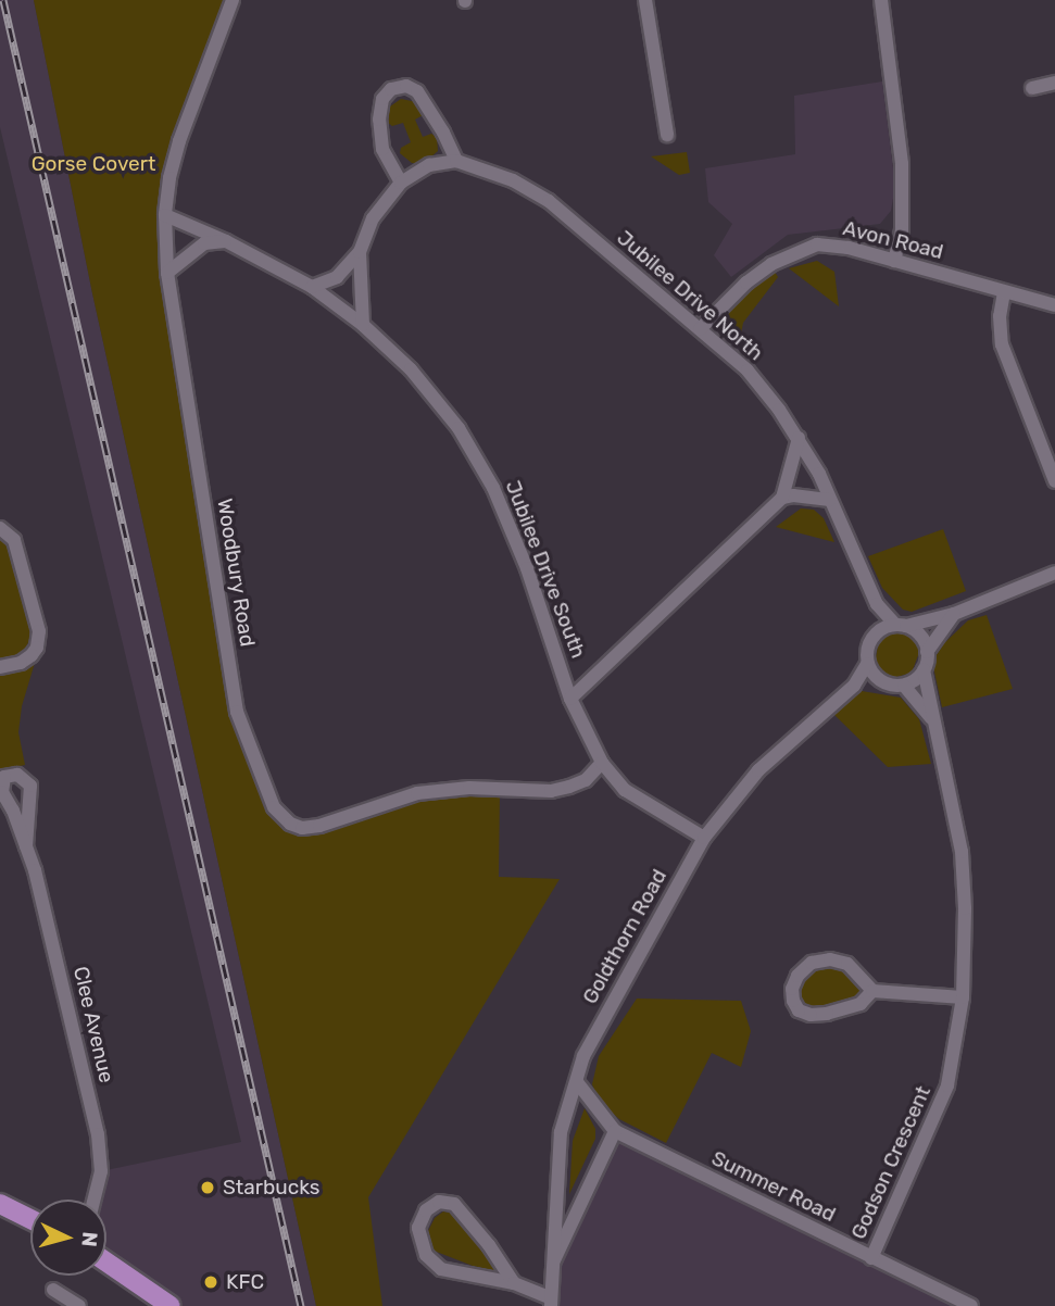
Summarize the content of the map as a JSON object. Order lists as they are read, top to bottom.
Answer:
{
  "streets": {
    "street": [
      "Avon Road",
      "Jubilee Drive North",
      "Jubilee Drive South",
      "Woodbury Road",
      "Goldthorn Road",
      "Clee Avenue",
      "Godson Crescent",
      "Summer Road"
    ]
  },
  "crossings": [
    ["Avon Road", "Jubilee Drive North"],
    ["Jubilee Drive North", "Goldthorn Road"],
    ["Jubilee Drive North", "Godson Crescent"],
    ["Jubilee Drive South", "Woodbury Road"],
    ["Jubilee Drive South", "Goldthorn Road"],
    ["Goldthorn Road", "Godson Crescent"],
    ["Goldthorn Road", "Summer Road"],
    ["Godson Crescent", "Summer Road"]
  ],
  "parks": ["Gorse Covert"],
  "places": ["Starbucks", "KFC"],
  "north": "right"
}
